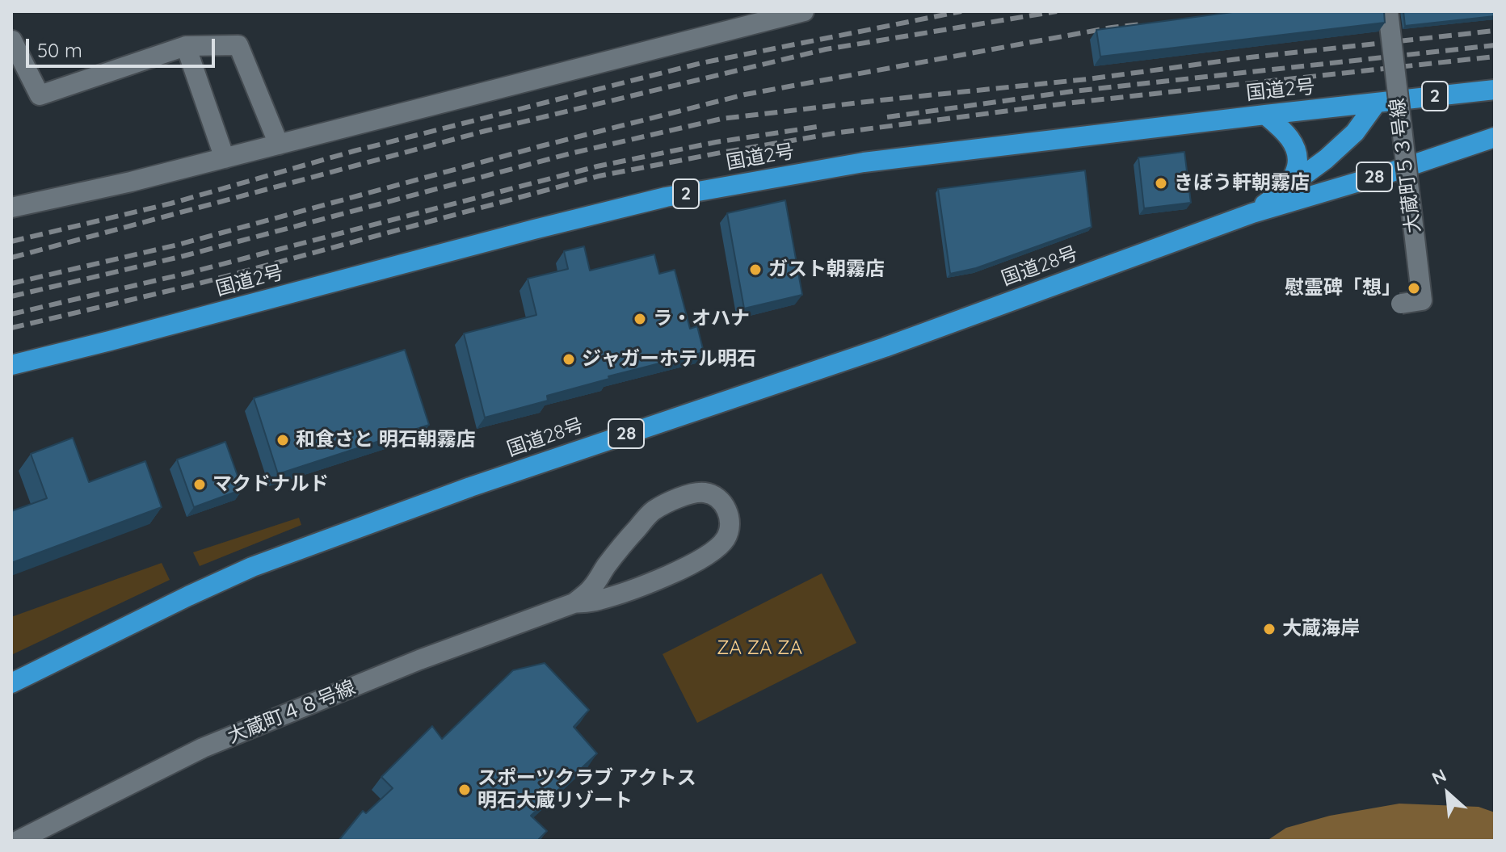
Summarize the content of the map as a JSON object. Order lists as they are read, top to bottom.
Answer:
{
  "streets": {
    "highway": [
      "国道2号",
      "2",
      "28",
      "国道28号"
    ],
    "street": ["大蔵町５３号線", "大蔵町４８号線"]
  },
  "crossings": [
    ["国道2号", "国道28号"]
  ],
  "parks": ["ZA ZA ZA"],
  "places": [
    "きぼう軒朝霧店",
    "ガスト朝霧店",
    "慰霊碑「想」",
    "ラ・オハナ",
    "ジャガーホテル明石",
    "和食さと 明石朝霧店",
    "マクドナルド",
    "大蔵海岸",
    "スポーツクラブ アクトス 明石大蔵リゾート"
  ],
  "scale_bar": "50 m",
  "north": "top left"
}
